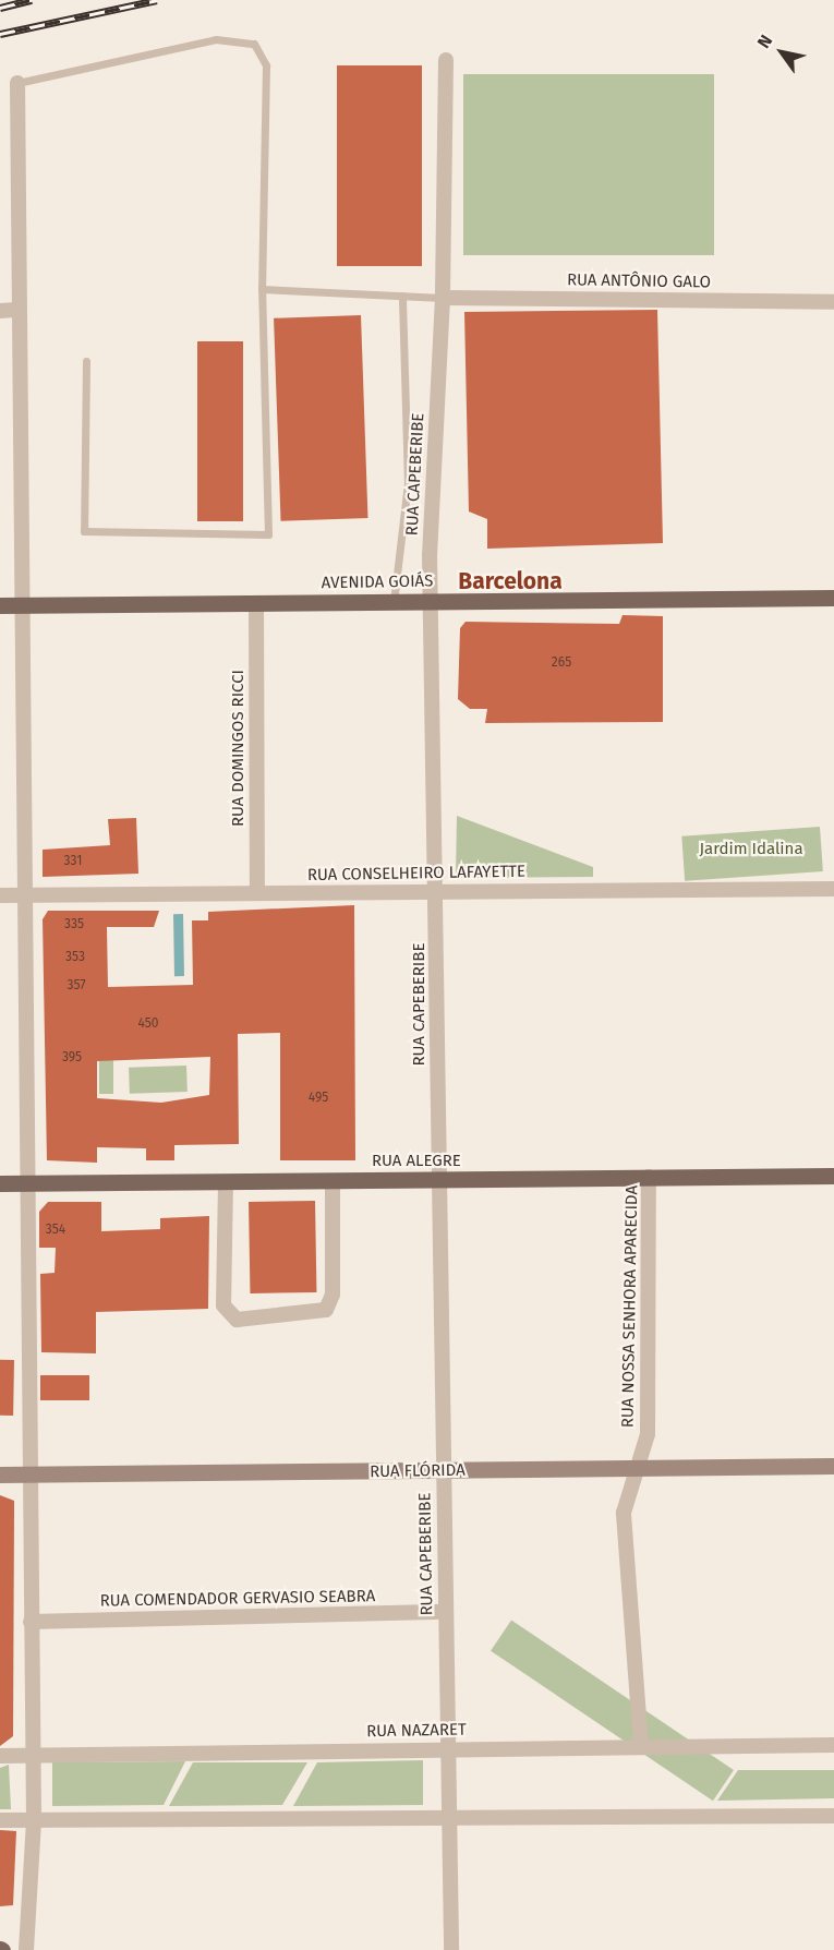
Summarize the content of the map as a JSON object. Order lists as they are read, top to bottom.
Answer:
{
  "streets": {
    "main road": ["AVENIDA GOIÁS", "RUA ALEGRE"],
    "street": [
      "RUA ANTÔNIO GALO",
      "RUA CAPEBERIBE",
      "RUA DOMINGOS RICCI",
      "RUA CONSELHEIRO LAFAYETTE",
      "RUA NOSSA SENHORA APARECIDA",
      "RUA FLÓRIDA",
      "RUA COMENDADOR GERVASIO SEABRA",
      "RUA NAZARET"
    ]
  },
  "crossings": [
    ["RUA ANTÔNIO GALO", "RUA CAPEBERIBE"],
    ["RUA CAPEBERIBE", "AVENIDA GOIÁS"],
    ["RUA CAPEBERIBE", "RUA CONSELHEIRO LAFAYETTE"],
    ["RUA CAPEBERIBE", "RUA ALEGRE"],
    ["RUA CAPEBERIBE", "RUA FLÓRIDA"],
    ["RUA CAPEBERIBE", "RUA COMENDADOR GERVASIO SEABRA"],
    ["RUA CAPEBERIBE", "RUA NAZARET"],
    ["AVENIDA GOIÁS", "RUA DOMINGOS RICCI"],
    ["RUA DOMINGOS RICCI", "RUA CONSELHEIRO LAFAYETTE"],
    ["RUA ALEGRE", "RUA NOSSA SENHORA APARECIDA"],
    ["RUA NOSSA SENHORA APARECIDA", "RUA FLÓRIDA"],
    ["RUA NOSSA SENHORA APARECIDA", "RUA NAZARET"]
  ],
  "districts": ["Barcelona"],
  "parks": ["Jardim Idalina"],
  "house_numbers": [
    "265",
    "331",
    "335",
    "353",
    "357",
    "450",
    "395",
    "495",
    "354"
  ],
  "north": "top left"
}
